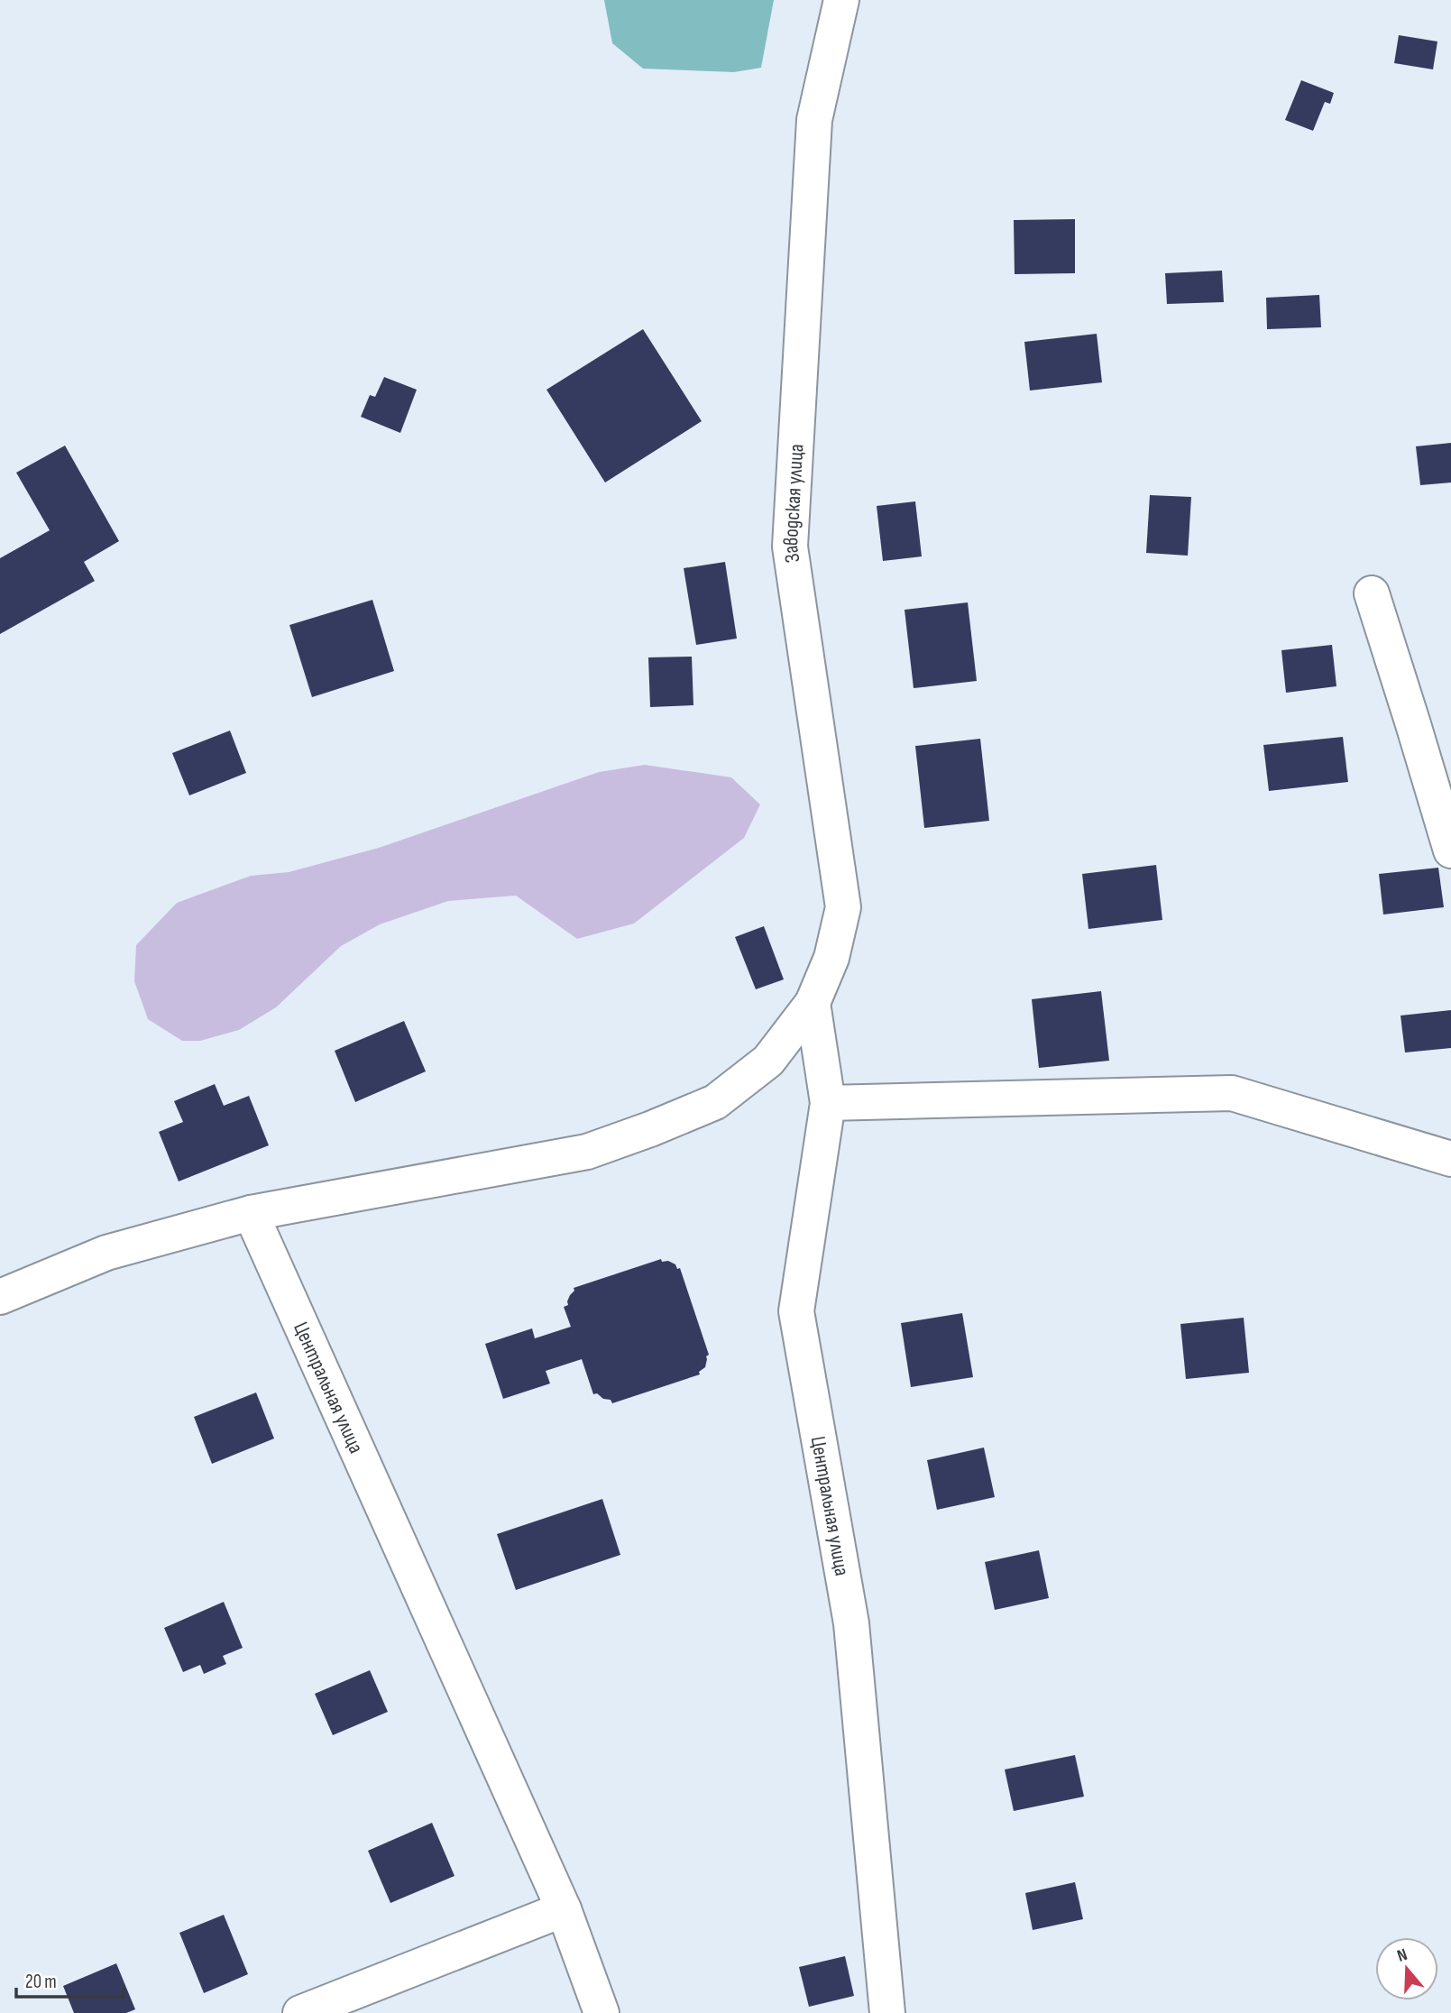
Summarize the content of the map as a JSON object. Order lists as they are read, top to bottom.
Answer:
{
  "streets": {
    "street": ["Заводская улица", "Центральная улица"]
  },
  "crossings": [
    ["Заводская улица", "Центральная улица"]
  ],
  "scale_bar": "20 m",
  "north": "top"
}
